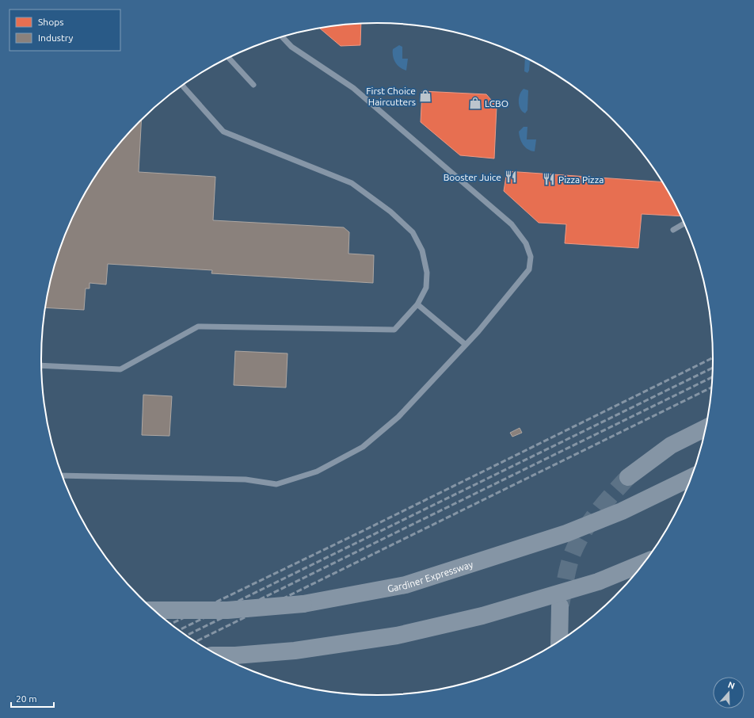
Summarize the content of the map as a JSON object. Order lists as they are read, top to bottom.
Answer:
{
  "streets": {
    "highway": ["Gardiner Expressway"]
  },
  "places": {
    "shop": ["First Choice Haircutters", "LCBO"],
    "restaurant": ["Booster Juice", "Pizza Pizza"]
  },
  "legend": ["Shops", "Industry"],
  "scale_bar": "20 m",
  "north": "top"
}
